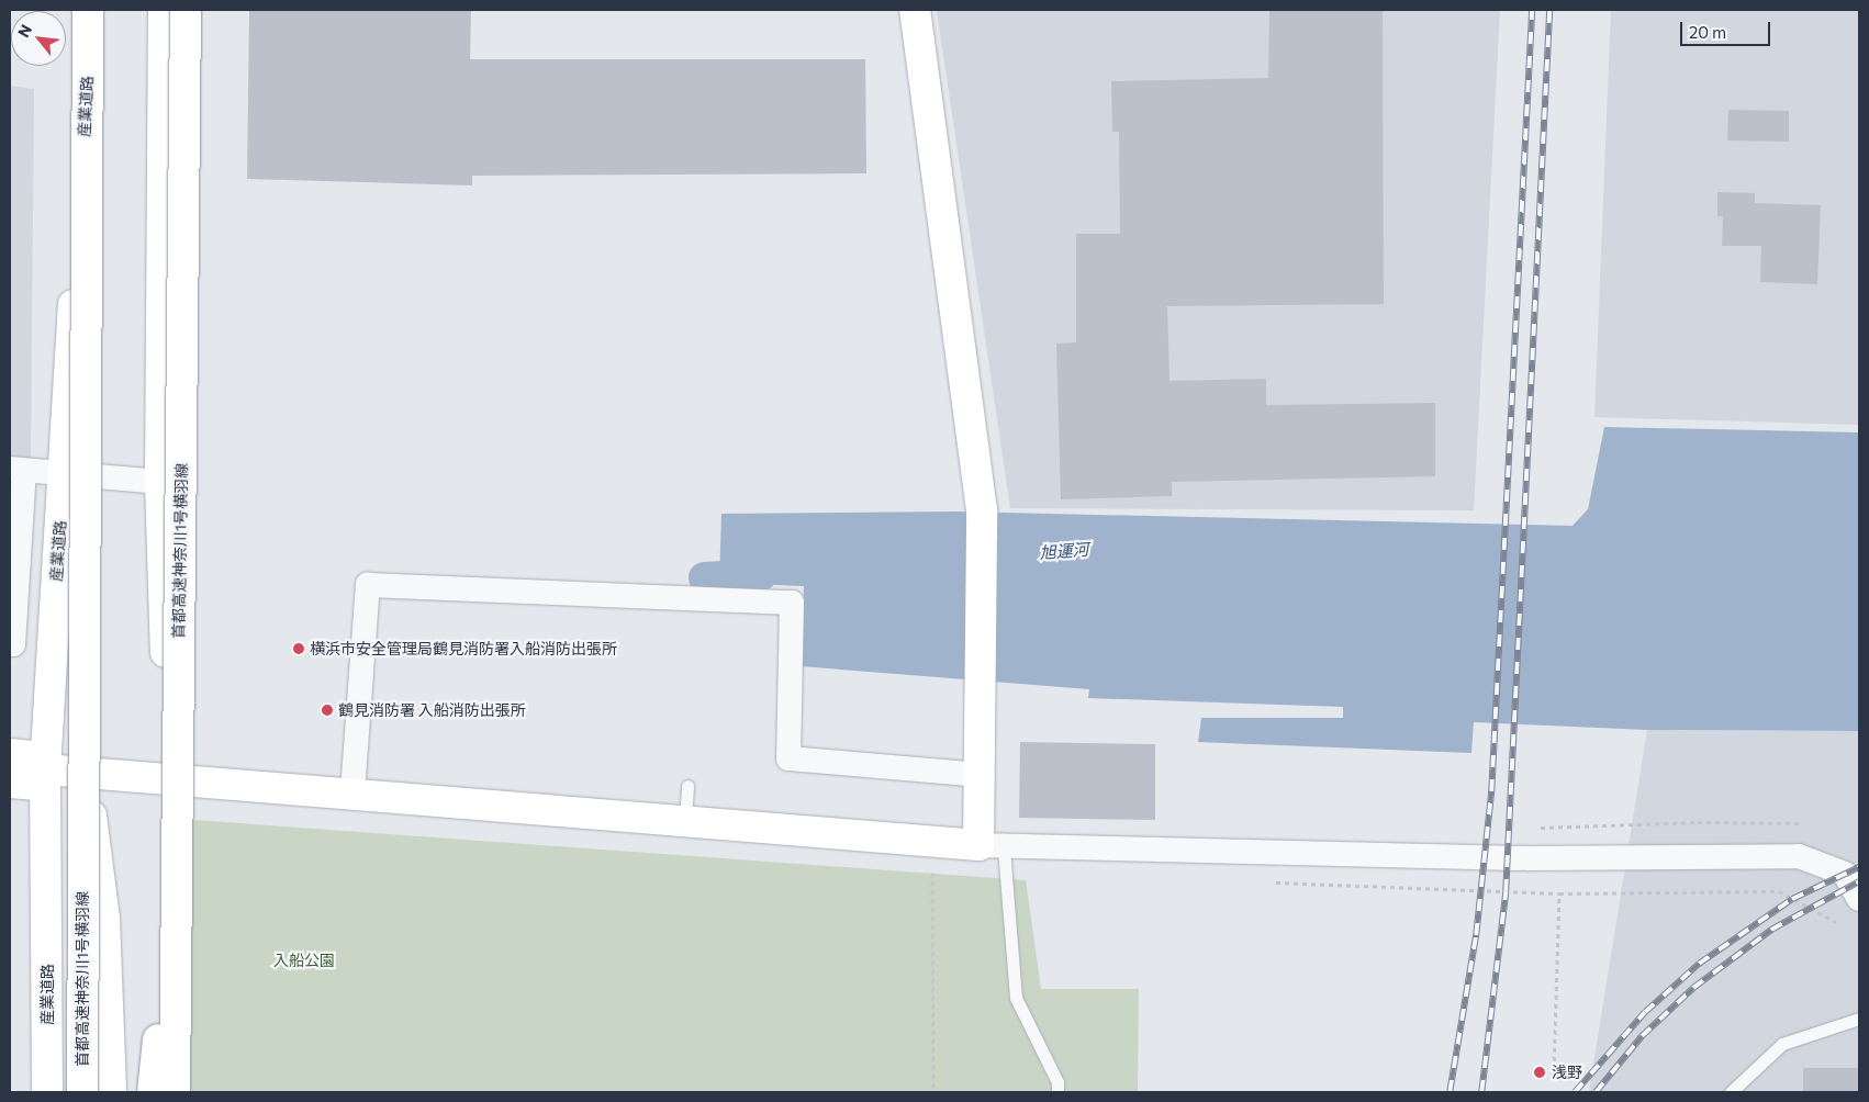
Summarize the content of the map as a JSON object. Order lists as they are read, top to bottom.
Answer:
{
  "streets": {
    "main road": ["産業道路", "首都高速神奈川1号横羽線"]
  },
  "crossings": [
    ["産業道路", "首都高速神奈川1号横羽線"]
  ],
  "water": ["旭運河"],
  "parks": ["入船公園"],
  "places": ["横浜市安全管理局鶴見消防署入船消防出張所", "鶴見消防署 入船消防出張所", "浅野"],
  "scale_bar": "20 m",
  "north": "top left"
}
